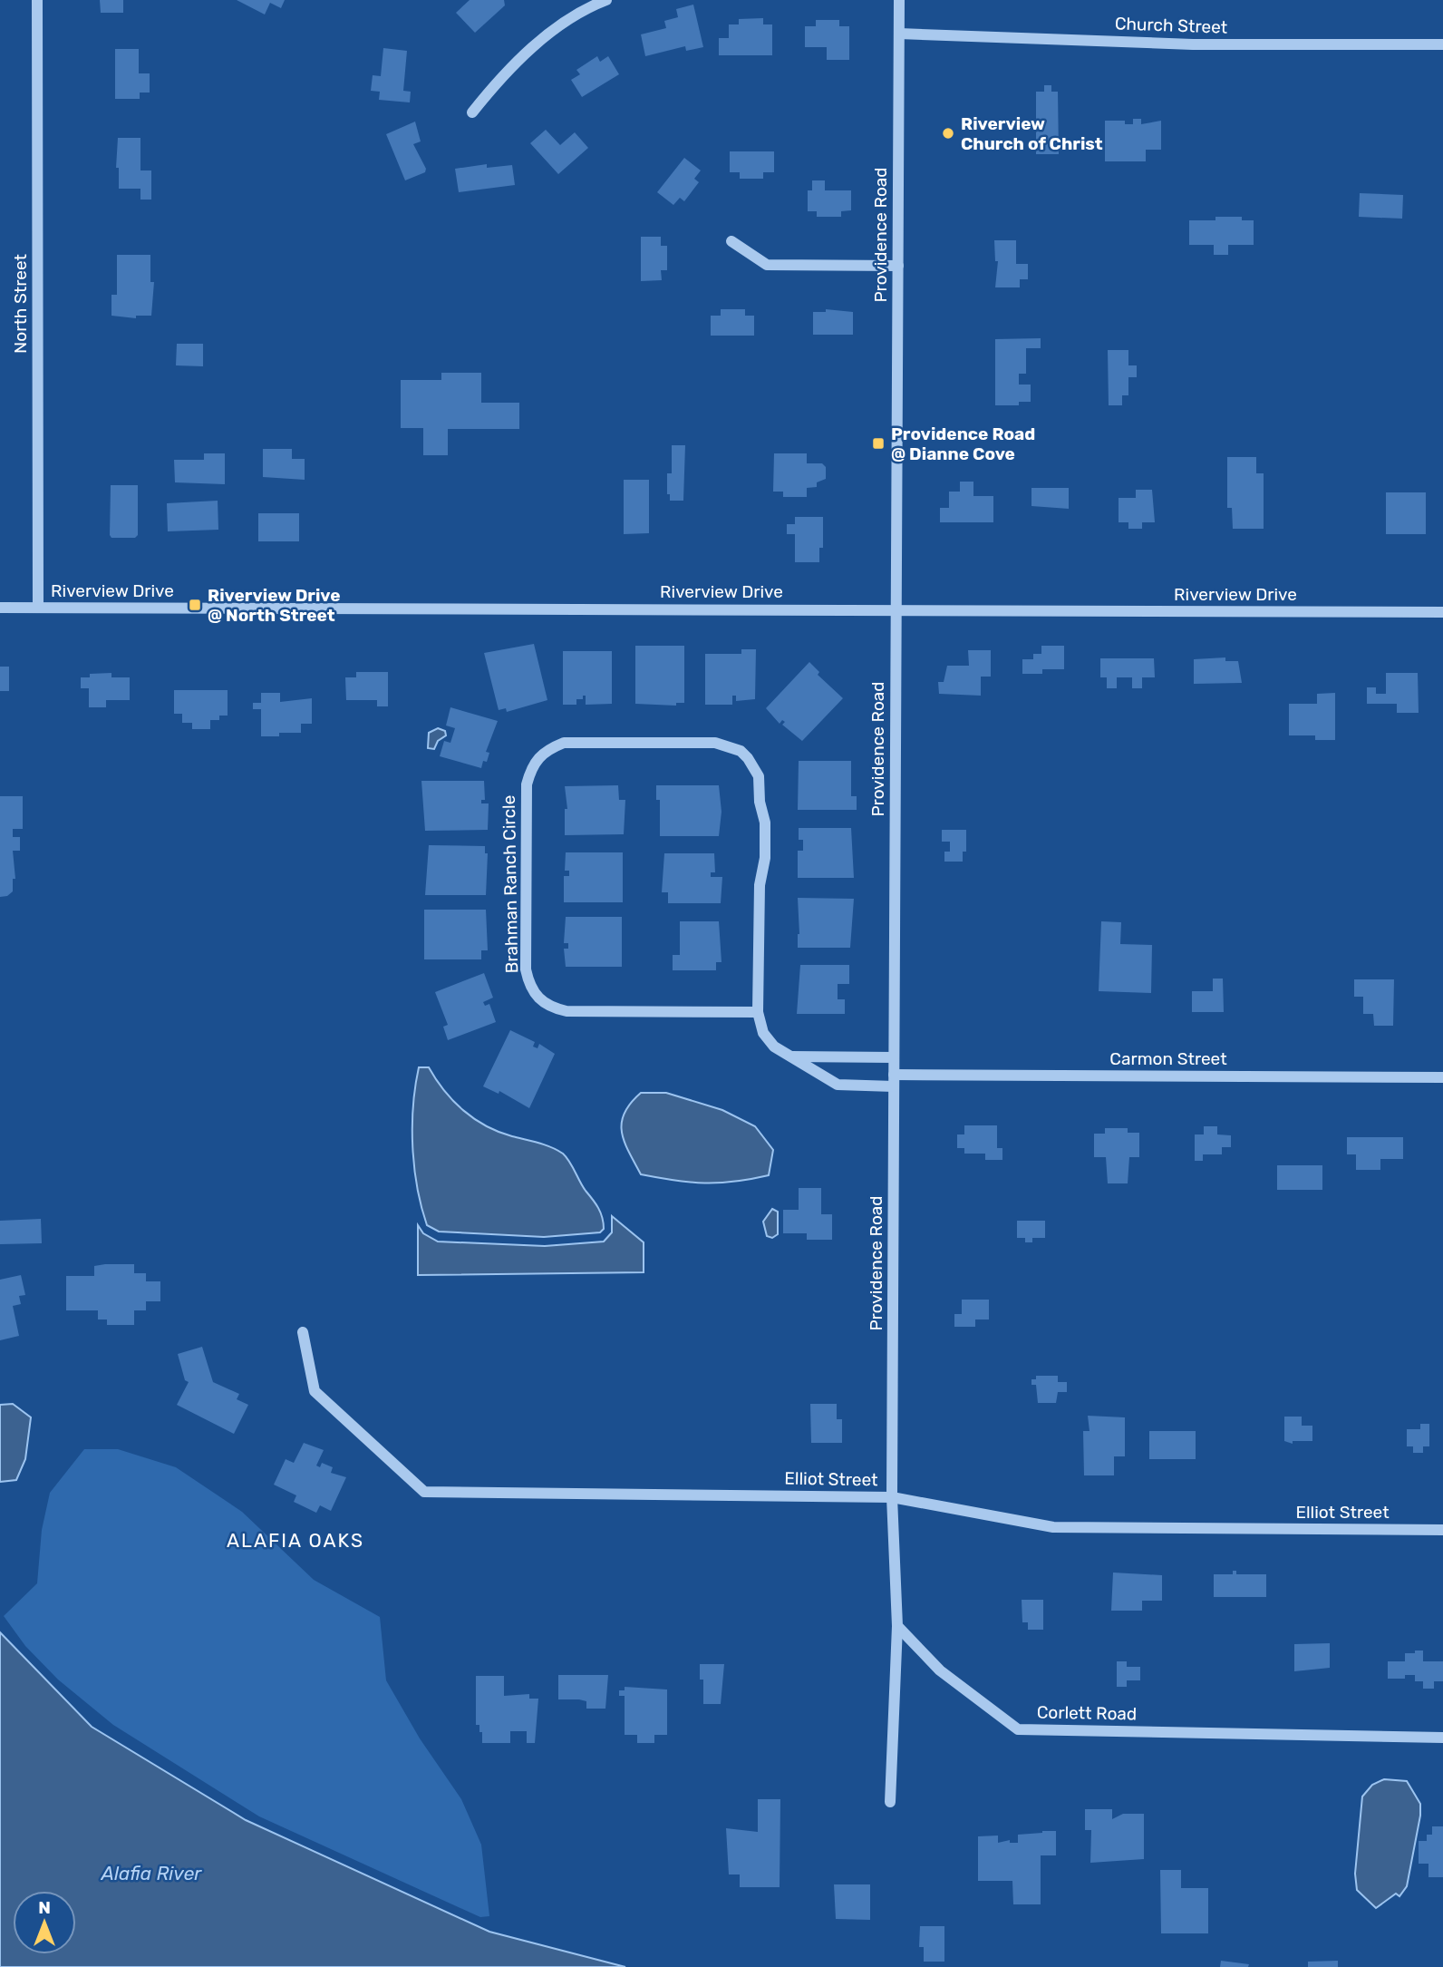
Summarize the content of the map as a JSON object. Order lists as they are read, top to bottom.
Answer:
{
  "streets": {
    "street": [
      "Church Street",
      "Providence Road",
      "North Street",
      "Riverview Drive",
      "Brahman Ranch Circle",
      "Carmon Street",
      "Elliot Street",
      "Corlett Road"
    ]
  },
  "crossings": [
    ["Church Street", "Providence Road"],
    ["Providence Road", "Riverview Drive"],
    ["Providence Road", "Brahman Ranch Circle"],
    ["Providence Road", "Carmon Street"],
    ["Providence Road", "Elliot Street"],
    ["North Street", "Riverview Drive"],
    ["Brahman Ranch Circle", "Carmon Street"]
  ],
  "districts": ["ALAFIA OAKS"],
  "water": ["Alafia River"],
  "places": {
    "other": ["Riverview Church of Christ"],
    "transit": ["Providence Road @ Dianne Cove", "Riverview Drive @ North Street"]
  },
  "north": "top"
}
